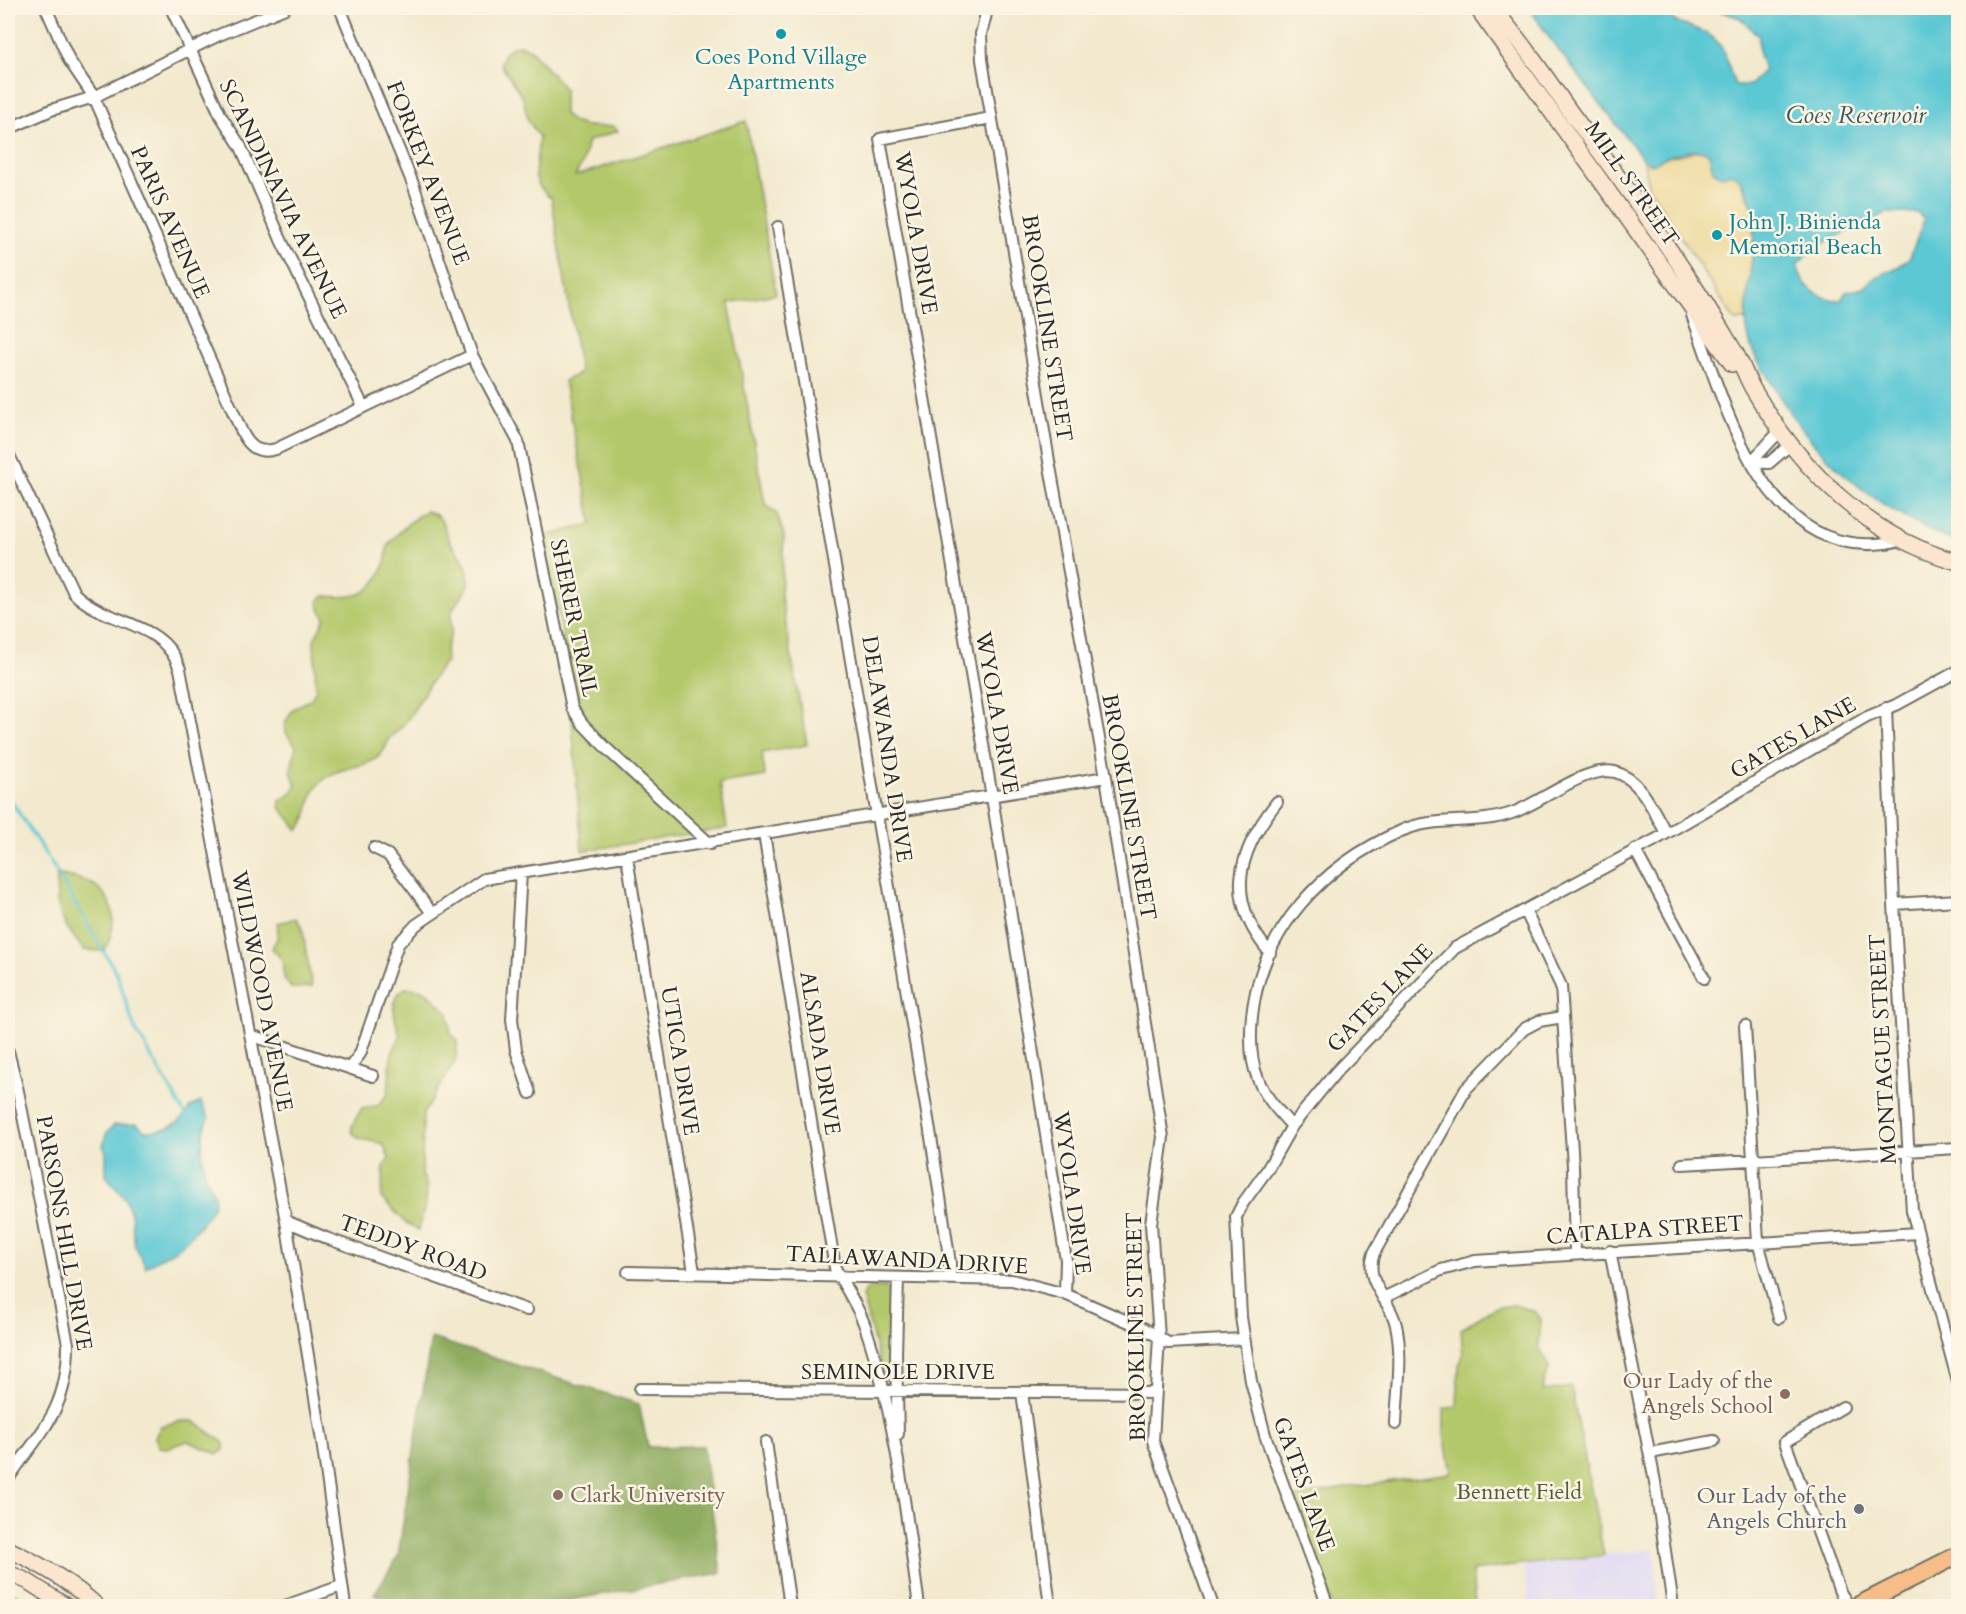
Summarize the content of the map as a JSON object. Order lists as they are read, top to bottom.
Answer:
{
  "streets": {
    "main road": ["MILL STREET"],
    "street": [
      "FORKEY AVENUE",
      "SCANDINAVIA AVENUE",
      "PARIS AVENUE",
      "WYOLA DRIVE",
      "BROOKLINE STREET",
      "SHERER TRAIL",
      "GATES LANE",
      "DELAWANDA DRIVE",
      "WILDWOOD AVENUE",
      "MONTAGUE STREET",
      "ALSADA DRIVE",
      "UTICA DRIVE",
      "CATALPA STREET",
      "PARSONS HILL DRIVE",
      "TEDDY ROAD",
      "TALLAWANDA DRIVE",
      "SEMINOLE DRIVE"
    ]
  },
  "crossings": [
    ["FORKEY AVENUE", "SHERER TRAIL"],
    ["SCANDINAVIA AVENUE", "PARIS AVENUE"],
    ["WYOLA DRIVE", "BROOKLINE STREET"],
    ["WYOLA DRIVE", "TALLAWANDA DRIVE"],
    ["BROOKLINE STREET", "TALLAWANDA DRIVE"],
    ["BROOKLINE STREET", "SEMINOLE DRIVE"],
    ["GATES LANE", "MONTAGUE STREET"],
    ["GATES LANE", "TALLAWANDA DRIVE"],
    ["DELAWANDA DRIVE", "TALLAWANDA DRIVE"],
    ["WILDWOOD AVENUE", "TEDDY ROAD"],
    ["MONTAGUE STREET", "CATALPA STREET"],
    ["ALSADA DRIVE", "TALLAWANDA DRIVE"],
    ["ALSADA DRIVE", "SEMINOLE DRIVE"],
    ["UTICA DRIVE", "TALLAWANDA DRIVE"]
  ],
  "water": ["Coes Reservoir"],
  "parks": ["Bennett Field"],
  "places": [
    "Coes Pond Village Apartments",
    "John J. Binienda Memorial Beach",
    "Our Lady of the Angels School",
    "Clark University",
    "Our Lady of the Angels Church"
  ]
}
